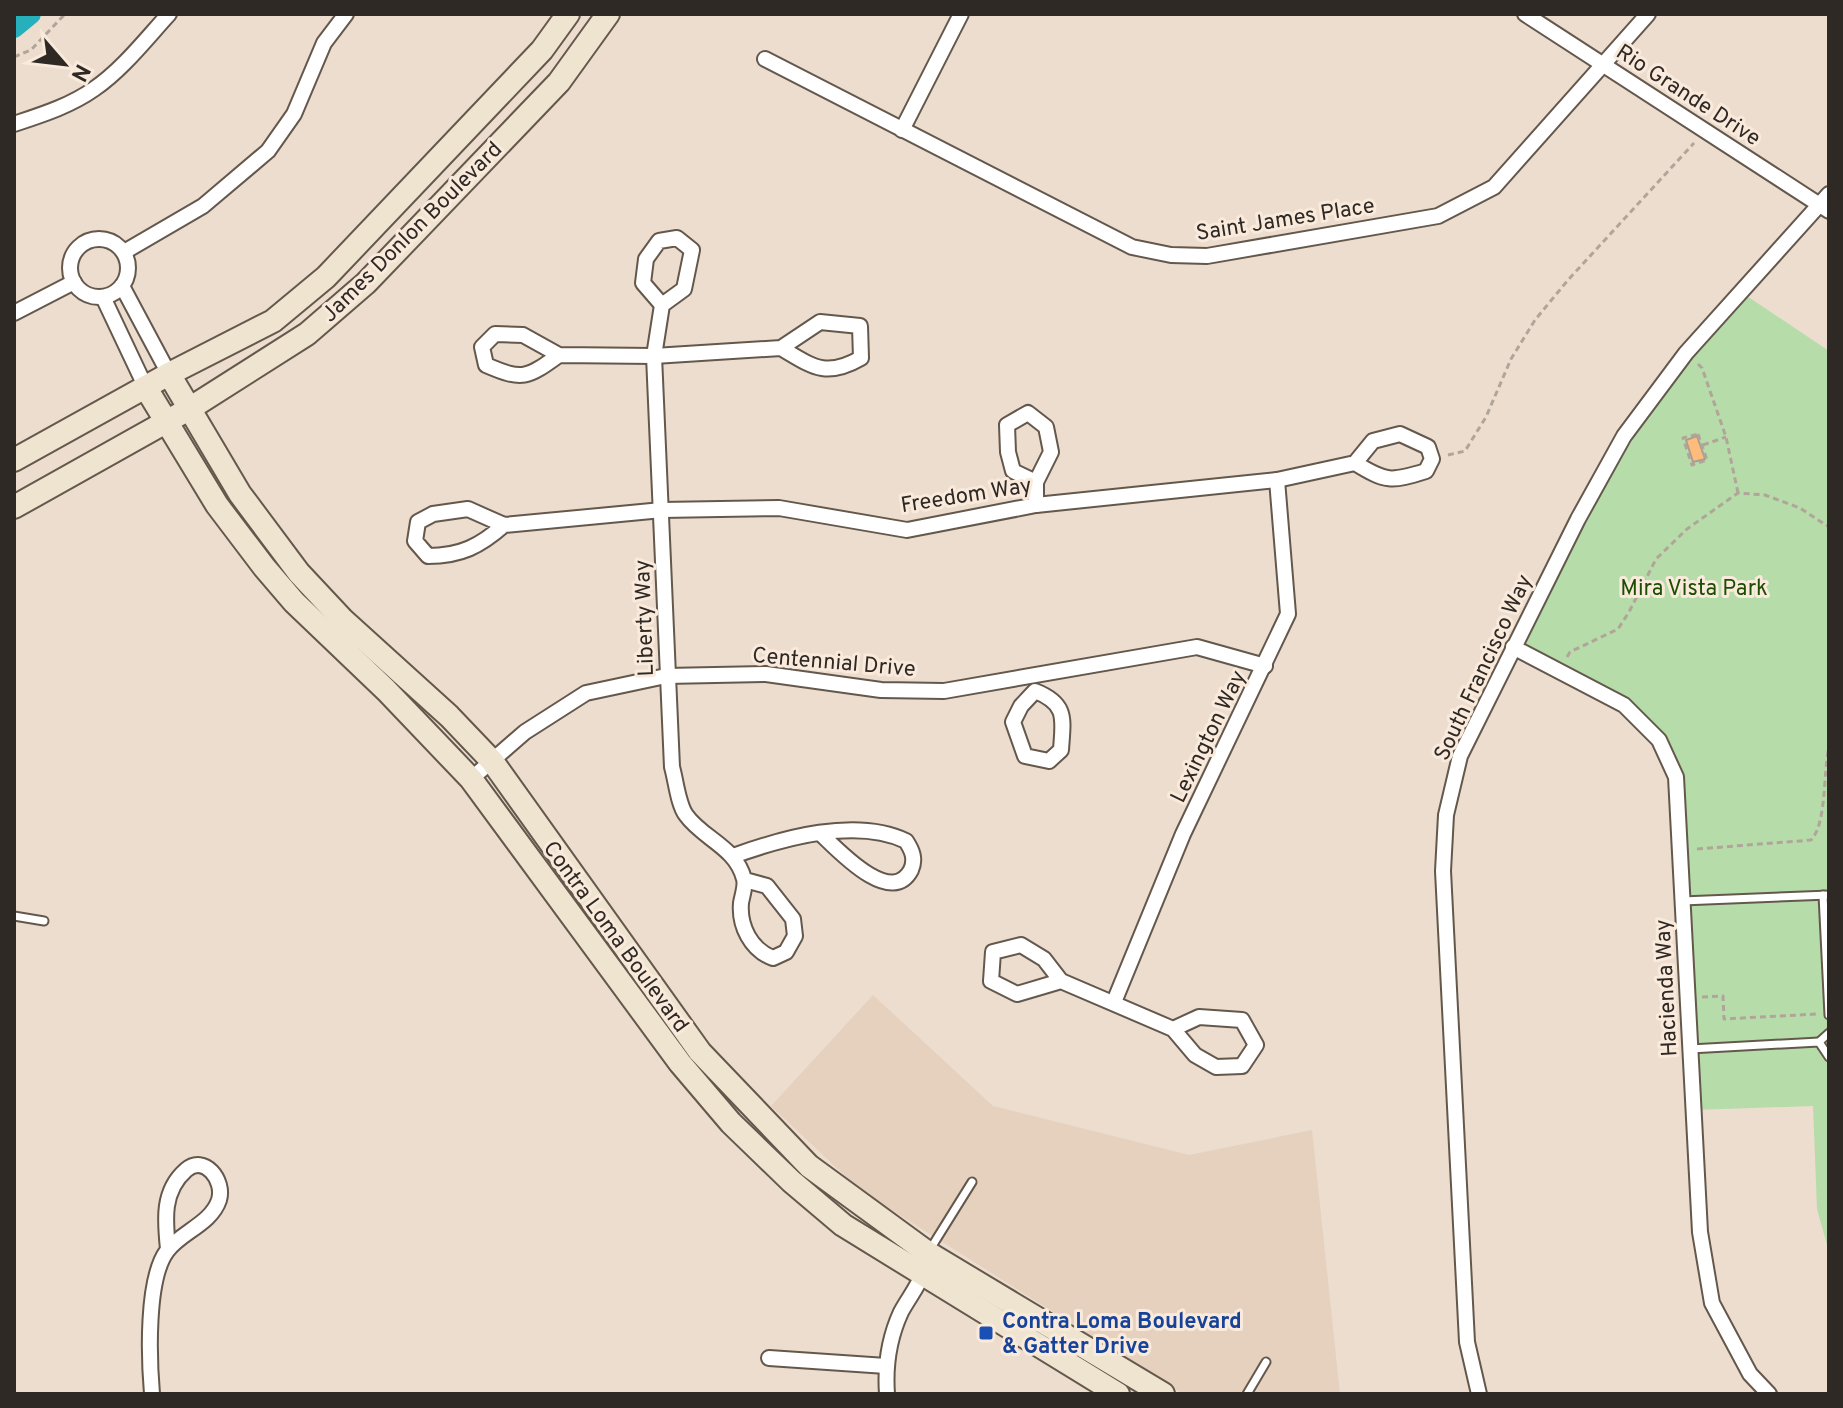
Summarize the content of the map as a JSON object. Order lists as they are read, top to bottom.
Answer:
{
  "streets": {
    "main road": ["James Donlon Boulevard", "Contra Loma Boulevard"],
    "street": [
      "Rio Grande Drive",
      "Saint James Place",
      "Freedom Way",
      "Liberty Way",
      "Centennial Drive",
      "South Francisco Way",
      "Lexington Way",
      "Hacienda Way"
    ]
  },
  "crossings": [
    ["Rio Grande Drive", "Saint James Place"],
    ["Rio Grande Drive", "South Francisco Way"],
    ["James Donlon Boulevard", "Contra Loma Boulevard"],
    ["Freedom Way", "Liberty Way"],
    ["Freedom Way", "Lexington Way"],
    ["Liberty Way", "Centennial Drive"],
    ["Centennial Drive", "Lexington Way"],
    ["Centennial Drive", "Contra Loma Boulevard"],
    ["South Francisco Way", "Hacienda Way"]
  ],
  "parks": ["Mira Vista Park"],
  "places": {
    "transit": ["Contra Loma Boulevard & Gatter Drive"]
  },
  "north": "bottom right"
}
